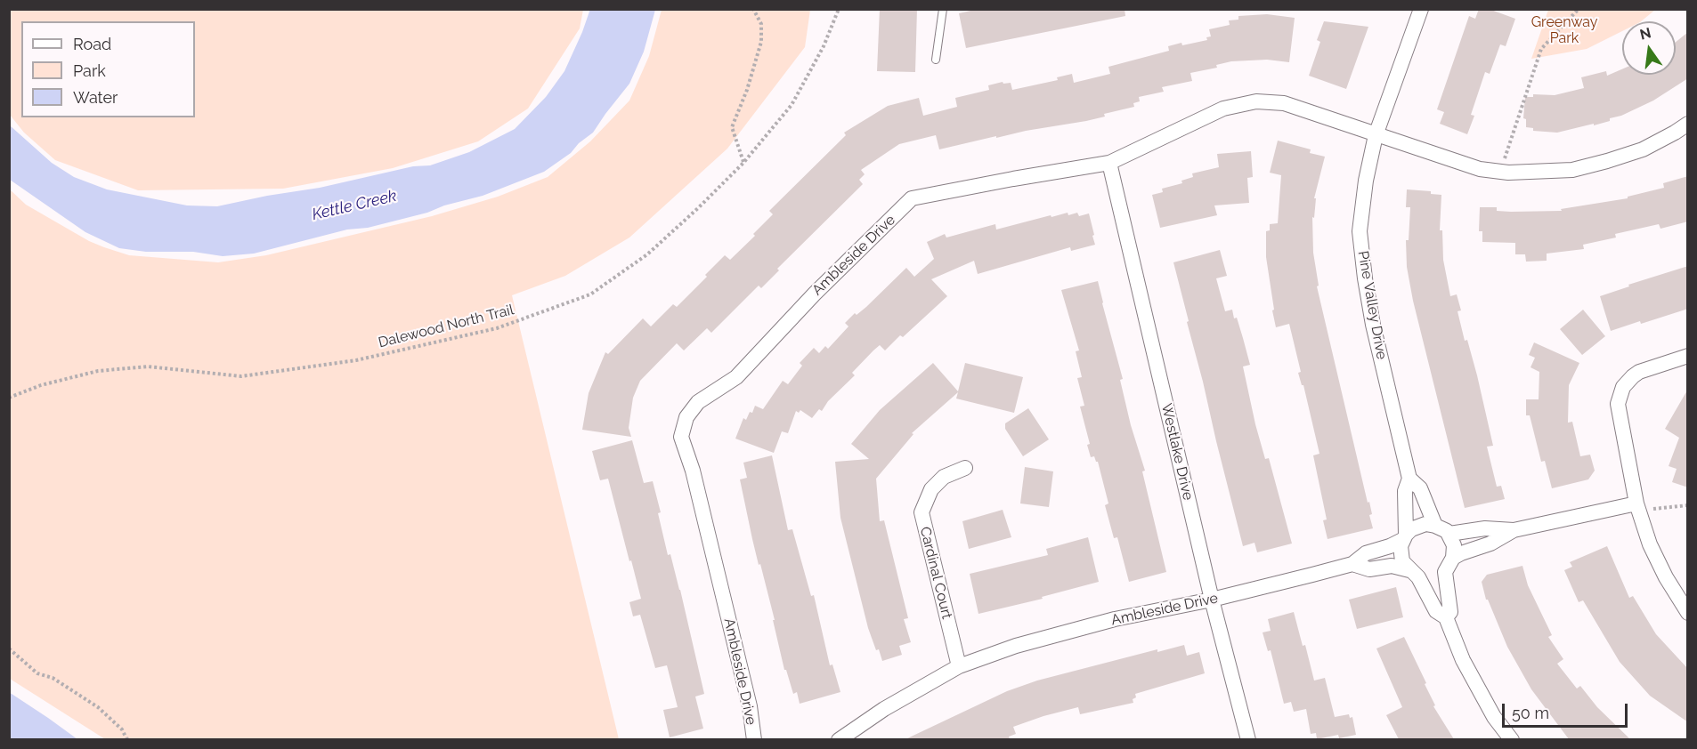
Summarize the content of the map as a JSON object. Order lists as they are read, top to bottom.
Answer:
{
  "streets": {
    "street": [
      "Ambleside Drive",
      "Pine Valley Drive",
      "Westlake Drive",
      "Cardinal Court"
    ],
    "path": ["Dalewood North Trail"]
  },
  "crossings": [
    ["Ambleside Drive", "Pine Valley Drive"],
    ["Ambleside Drive", "Westlake Drive"],
    ["Ambleside Drive", "Cardinal Court"]
  ],
  "water": ["Kettle Creek"],
  "parks": ["Greenway Park"],
  "legend": ["Road", "Park", "Water"],
  "scale_bar": "50 m",
  "north": "top"
}
